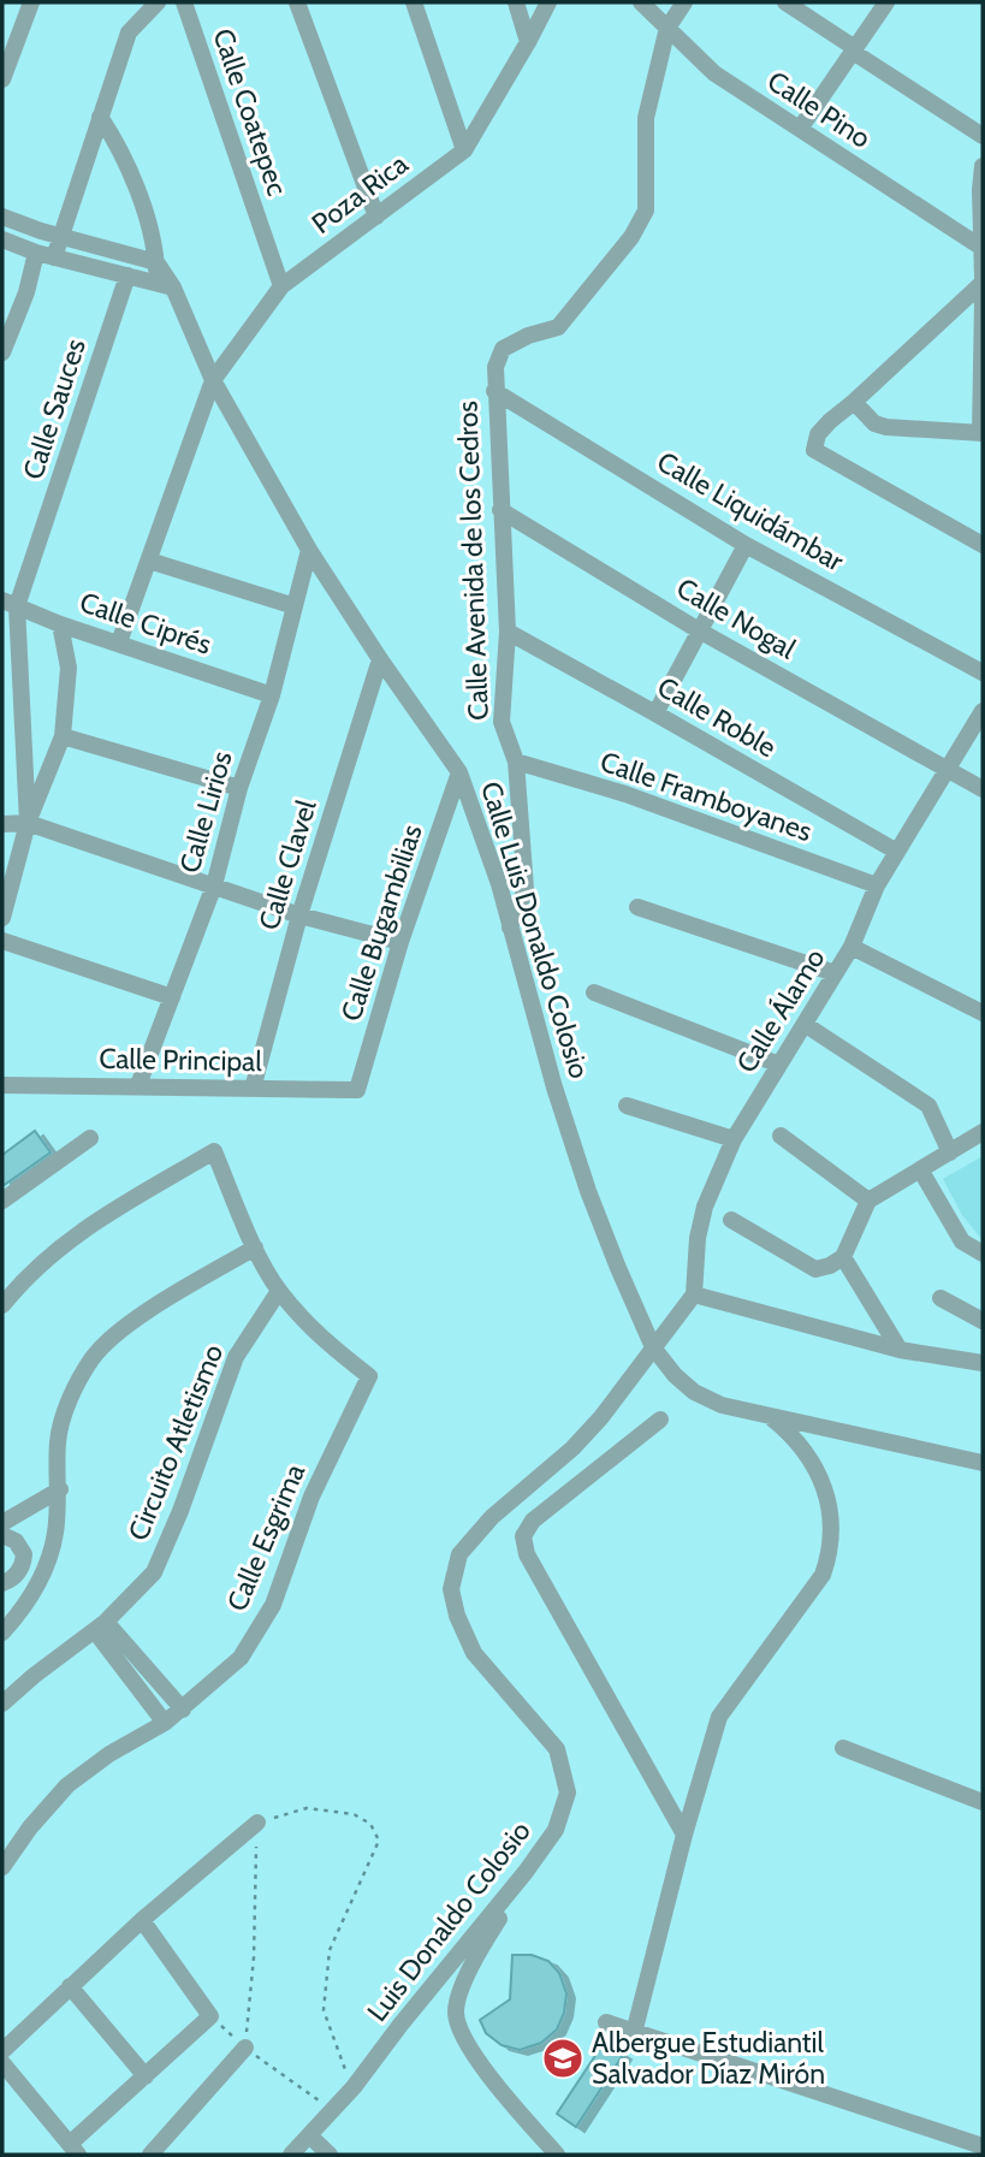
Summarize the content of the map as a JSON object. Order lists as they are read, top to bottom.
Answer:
{
  "streets": {
    "street": [
      "Calle Pino",
      "Calle Coatepec",
      "Poza Rica",
      "Calle Sauces",
      "Calle Liquidámbar",
      "Calle Avenida de los Cedros",
      "Calle Nogal",
      "Calle Ciprés",
      "Calle Roble",
      "Calle Framboyanes",
      "Calle Lirios",
      "Calle Clavel",
      "Calle Bugambilias",
      "Calle Luis Donaldo Colosio",
      "Calle Álamo",
      "Calle Principal",
      "Circuito Atletismo",
      "Calle Esgrima",
      "Luis Donaldo Colosio"
    ]
  },
  "crossings": [
    ["Calle Pino", "Calle Avenida de los Cedros"],
    ["Calle Coatepec", "Poza Rica"],
    ["Poza Rica", "Calle Ciprés"],
    ["Poza Rica", "Calle Luis Donaldo Colosio"],
    ["Calle Sauces", "Calle Ciprés"],
    ["Calle Liquidámbar", "Calle Avenida de los Cedros"],
    ["Calle Avenida de los Cedros", "Calle Nogal"],
    ["Calle Avenida de los Cedros", "Calle Roble"],
    ["Calle Avenida de los Cedros", "Calle Framboyanes"],
    ["Calle Avenida de los Cedros", "Calle Luis Donaldo Colosio"],
    ["Calle Nogal", "Calle Álamo"],
    ["Calle Ciprés", "Calle Lirios"],
    ["Calle Roble", "Calle Álamo"],
    ["Calle Framboyanes", "Calle Álamo"],
    ["Calle Lirios", "Calle Luis Donaldo Colosio"],
    ["Calle Lirios", "Calle Principal"],
    ["Calle Clavel", "Calle Luis Donaldo Colosio"],
    ["Calle Clavel", "Calle Principal"],
    ["Calle Bugambilias", "Calle Luis Donaldo Colosio"],
    ["Calle Bugambilias", "Calle Principal"],
    ["Calle Luis Donaldo Colosio", "Luis Donaldo Colosio"],
    ["Circuito Atletismo", "Calle Esgrima"]
  ],
  "places": {
    "school or university": ["Albergue Estudiantil Salvador Díaz Mirón"]
  }
}
